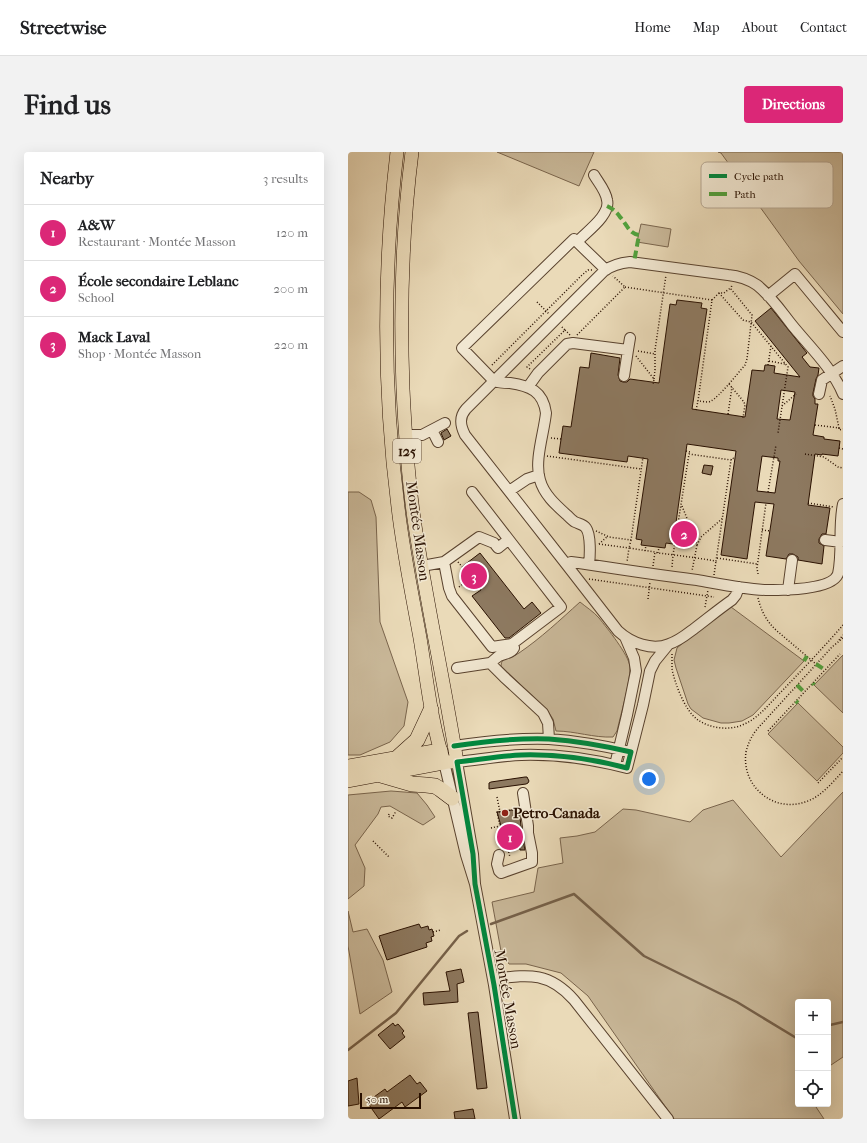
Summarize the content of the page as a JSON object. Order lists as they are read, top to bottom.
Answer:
{
  "streets": {
    "main road": ["125", "Montée Masson"]
  },
  "places": ["Petro-Canada"],
  "legend": ["Cycle path", "Path"],
  "scale_bar": "50 m",
  "page": {
    "header": "Streetwise",
    "nav": [
      "Home",
      "Map",
      "About",
      "Contact"
    ],
    "buttons": "Directions",
    "title": "Find us",
    "heading": ["Nearby", "3 results"],
    "list": [
      {
        "mark": "1",
        "name": "A&W",
        "note": "Restaurant · Montée Masson",
        "value": "120 m"
      },
      {
        "mark": "2",
        "name": "École secondaire Leblanc",
        "note": "School",
        "value": "200 m"
      },
      {
        "mark": "3",
        "name": "Mack Laval",
        "note": "Shop · Montée Masson",
        "value": "220 m"
      }
    ],
    "pins": ["2", "3", "1"],
    "map_buttons": ["+", "−"],
    "scale": "50 m"
  }
}
